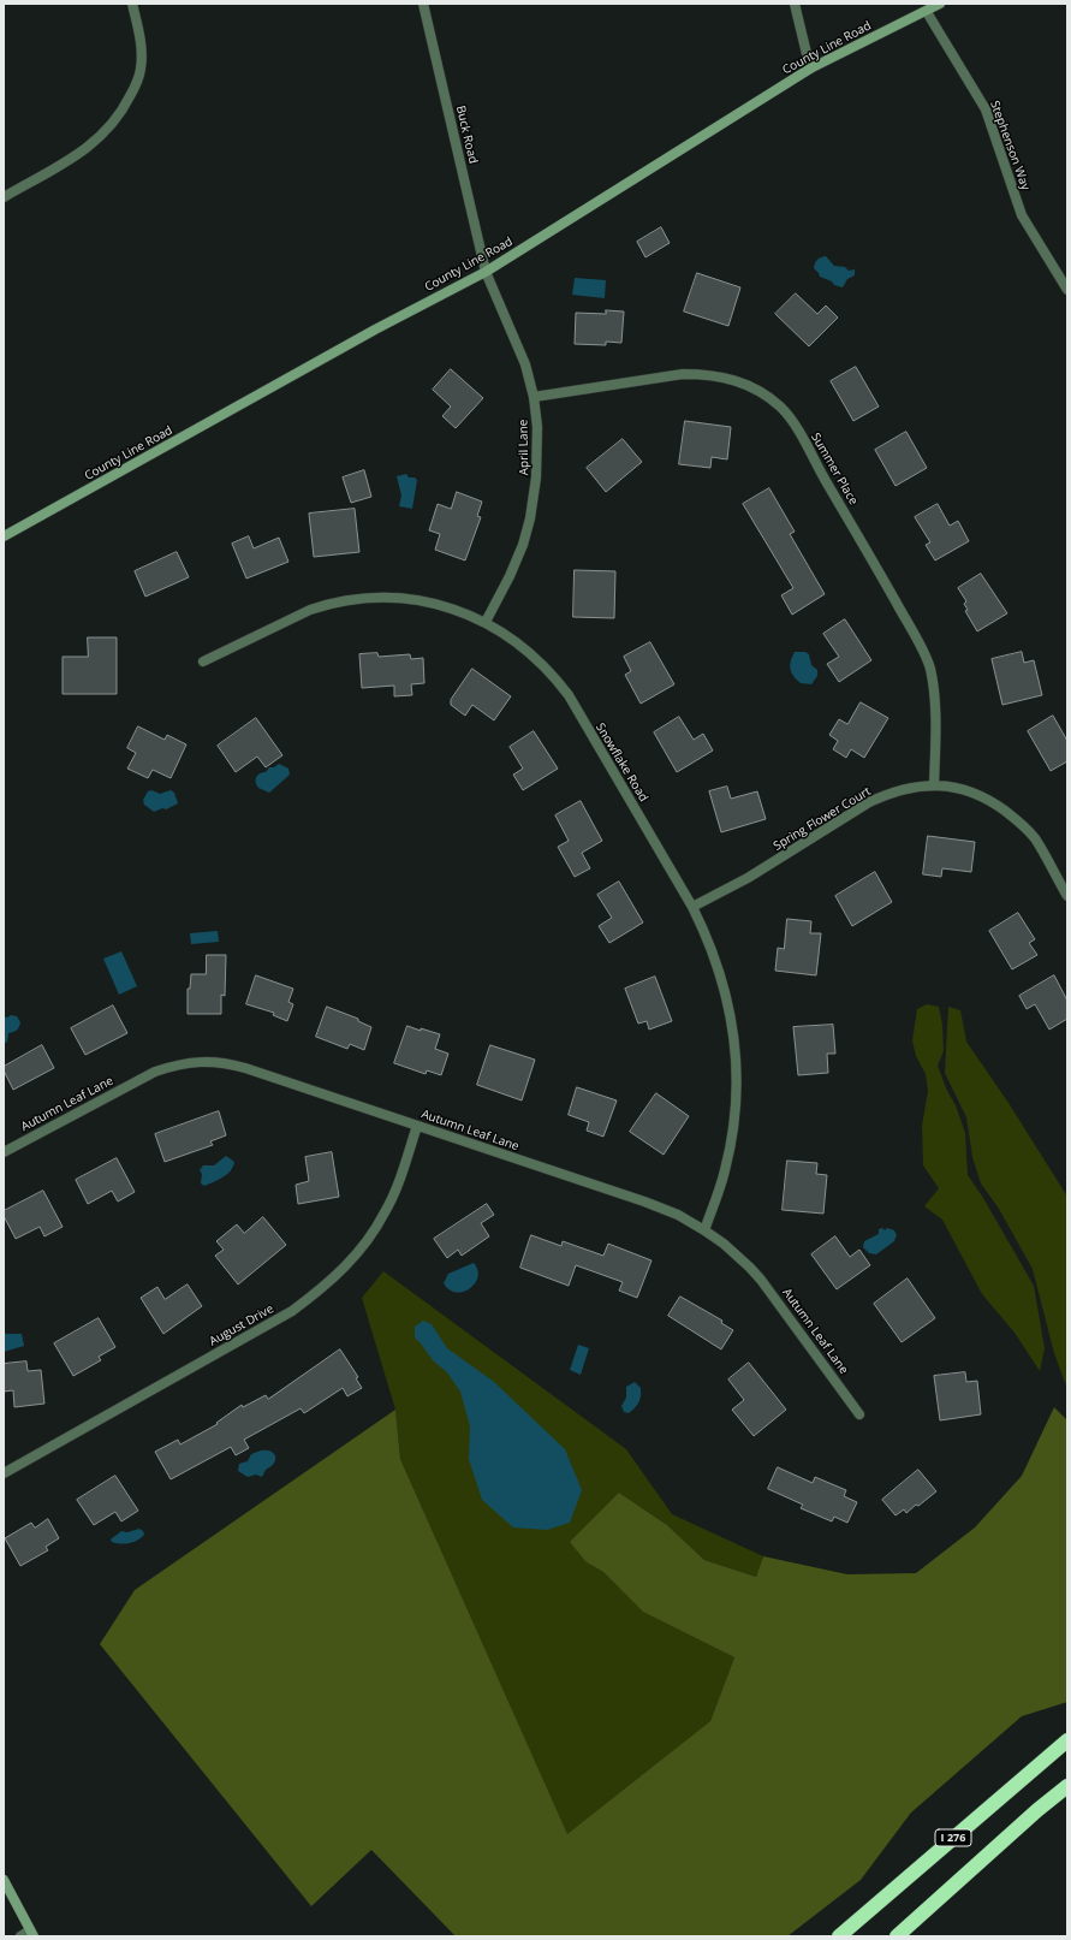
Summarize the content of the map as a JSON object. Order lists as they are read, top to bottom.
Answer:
{
  "streets": {
    "highway": ["I 276"],
    "main road": ["County Line Road"],
    "street": [
      "Buck Road",
      "Stephenson Way",
      "April Lane",
      "Summer Place",
      "Snowflake Road",
      "Spring Flower Court",
      "Autumn Leaf Lane",
      "August Drive"
    ]
  },
  "crossings": [
    ["County Line Road", "Buck Road"],
    ["County Line Road", "Stephenson Way"],
    ["County Line Road", "April Lane"],
    ["Buck Road", "April Lane"],
    ["April Lane", "Summer Place"],
    ["April Lane", "Snowflake Road"],
    ["Summer Place", "Spring Flower Court"],
    ["Snowflake Road", "Spring Flower Court"],
    ["Snowflake Road", "Autumn Leaf Lane"],
    ["Autumn Leaf Lane", "August Drive"]
  ]
}
